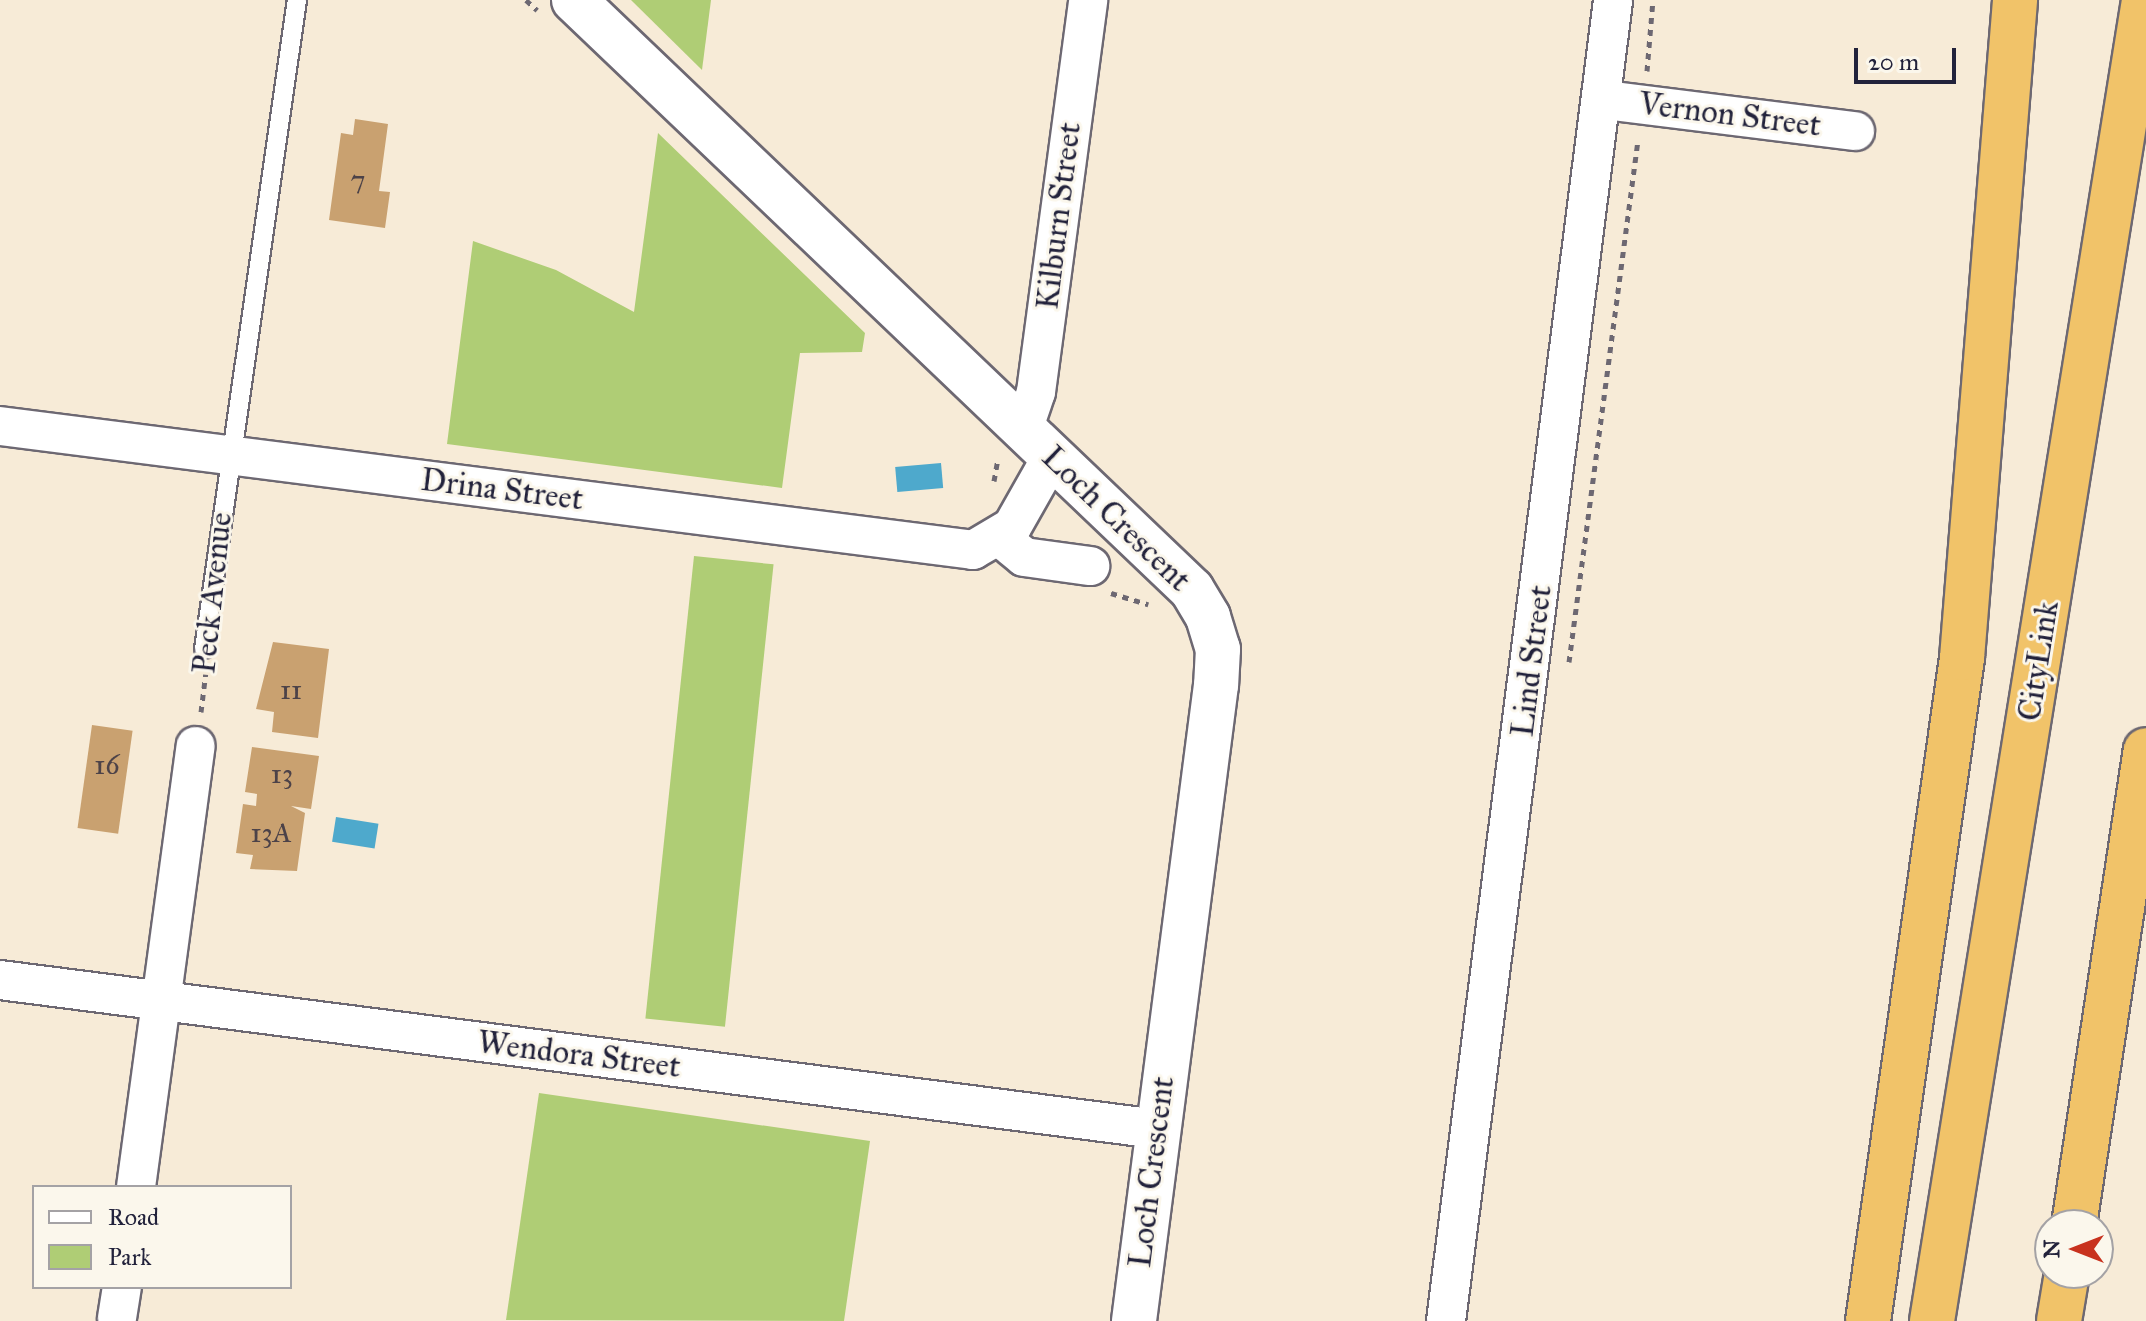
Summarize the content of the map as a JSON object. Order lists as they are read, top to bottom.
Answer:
{
  "streets": {
    "highway": ["CityLink"],
    "street": [
      "Vernon Street",
      "Kilburn Street",
      "Drina Street",
      "Loch Crescent",
      "Lind Street",
      "Wendora Street"
    ],
    "lane": ["Peck Avenue"]
  },
  "crossings": [
    ["Vernon Street", "Lind Street"],
    ["Kilburn Street", "Loch Crescent"],
    ["Drina Street", "Peck Avenue"],
    ["Loch Crescent", "Wendora Street"]
  ],
  "house_numbers": [
    "7",
    "11",
    "16",
    "13",
    "13A"
  ],
  "legend": ["Road", "Park"],
  "scale_bar": "20 m",
  "north": "left"
}
